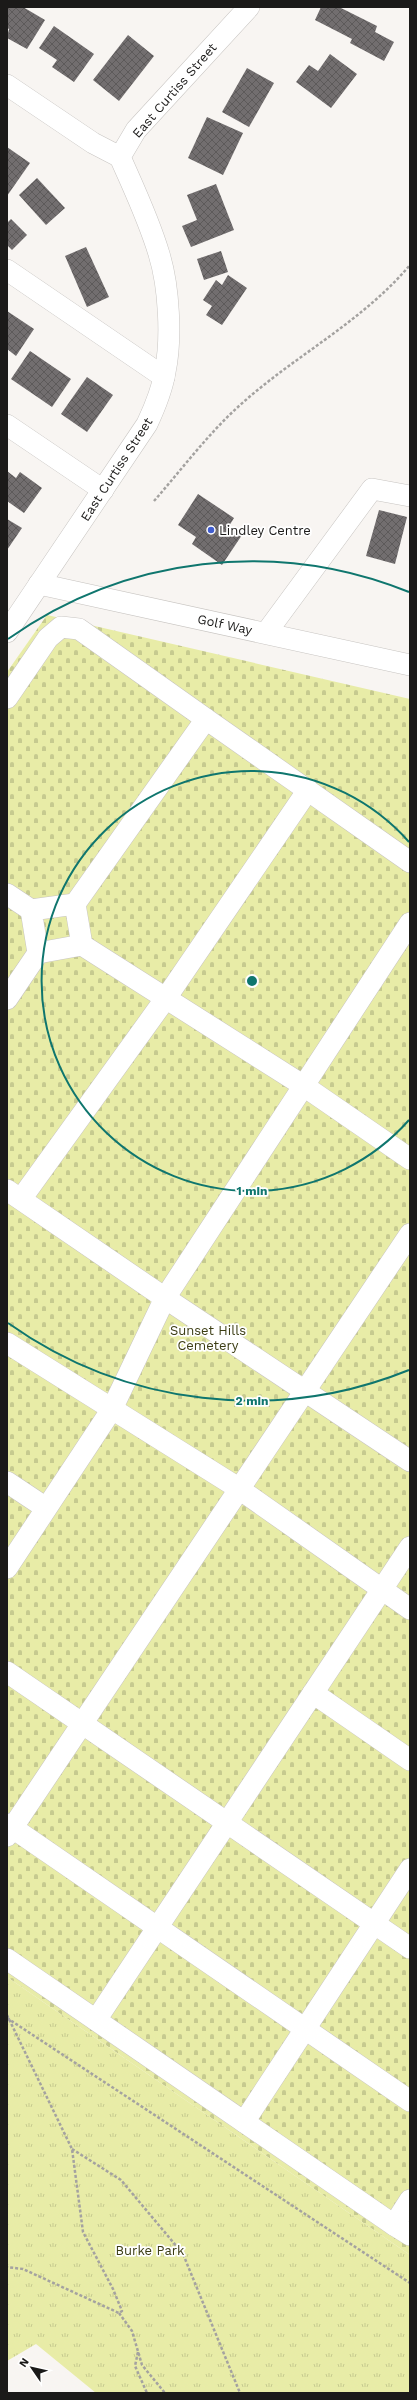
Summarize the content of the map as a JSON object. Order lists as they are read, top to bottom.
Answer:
{
  "streets": {
    "street": ["East Curtiss Street", "Golf Way"]
  },
  "crossings": [
    ["East Curtiss Street", "Golf Way"]
  ],
  "parks": ["Sunset Hills Cemetery", "Burke Park"],
  "places": ["Lindley Centre"],
  "north": "top left",
  "rings": ["1 min", "2 min"]
}
